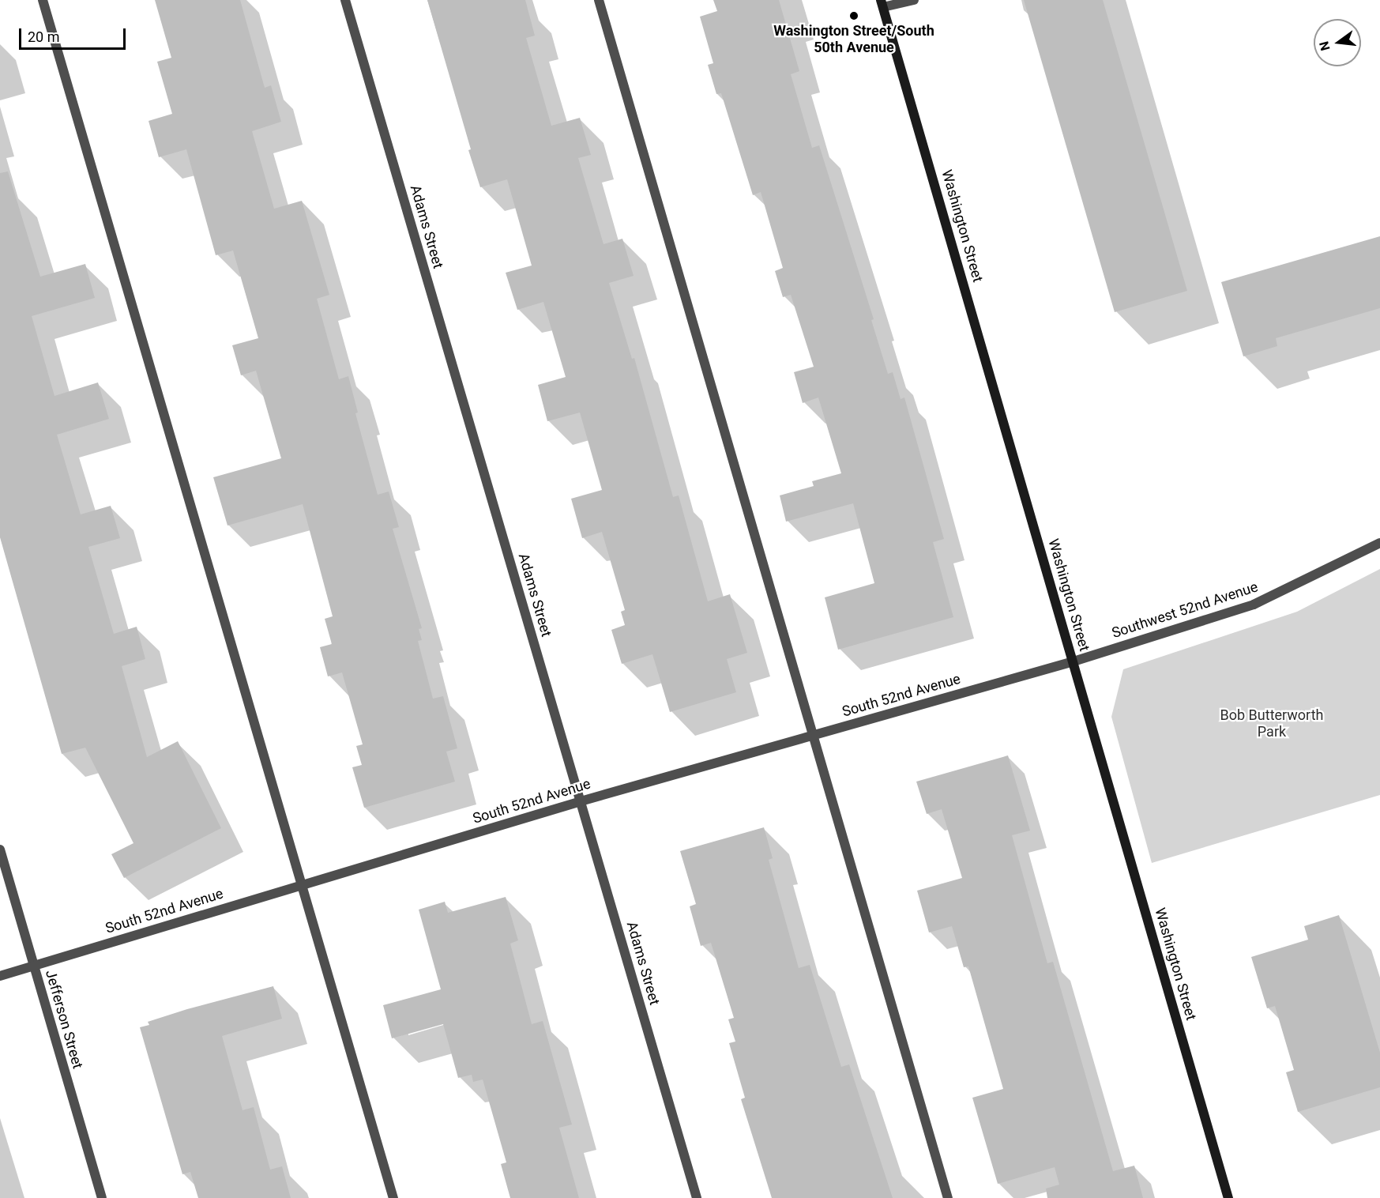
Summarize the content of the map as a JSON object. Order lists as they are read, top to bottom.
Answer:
{
  "streets": {
    "street": [
      "Washington Street",
      "Adams Street",
      "Southwest 52nd Avenue",
      "South 52nd Avenue",
      "Jefferson Street"
    ]
  },
  "crossings": [
    ["Washington Street", "Southwest 52nd Avenue"],
    ["Washington Street", "South 52nd Avenue"],
    ["Adams Street", "South 52nd Avenue"],
    ["Southwest 52nd Avenue", "South 52nd Avenue"],
    ["South 52nd Avenue", "Jefferson Street"]
  ],
  "parks": ["Bob Butterworth Park"],
  "places": ["Washington Street/South 50th Avenue"],
  "scale_bar": "20 m",
  "north": "left"
}
